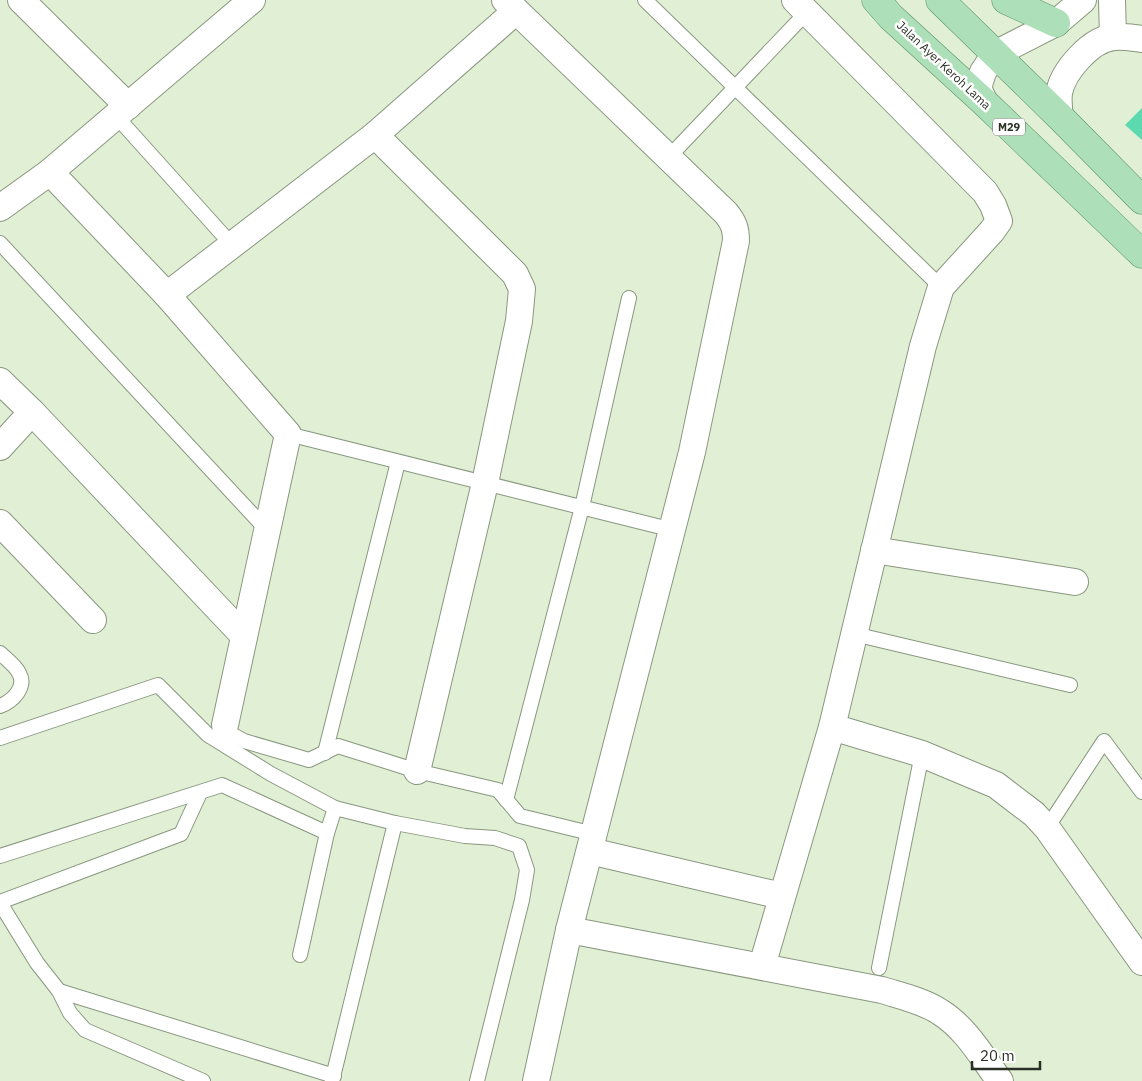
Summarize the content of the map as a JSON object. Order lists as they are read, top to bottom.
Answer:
{
  "streets": {
    "main road": ["Jalan Ayer Keroh Lama", "M29"]
  },
  "scale_bar": "20 m"
}
